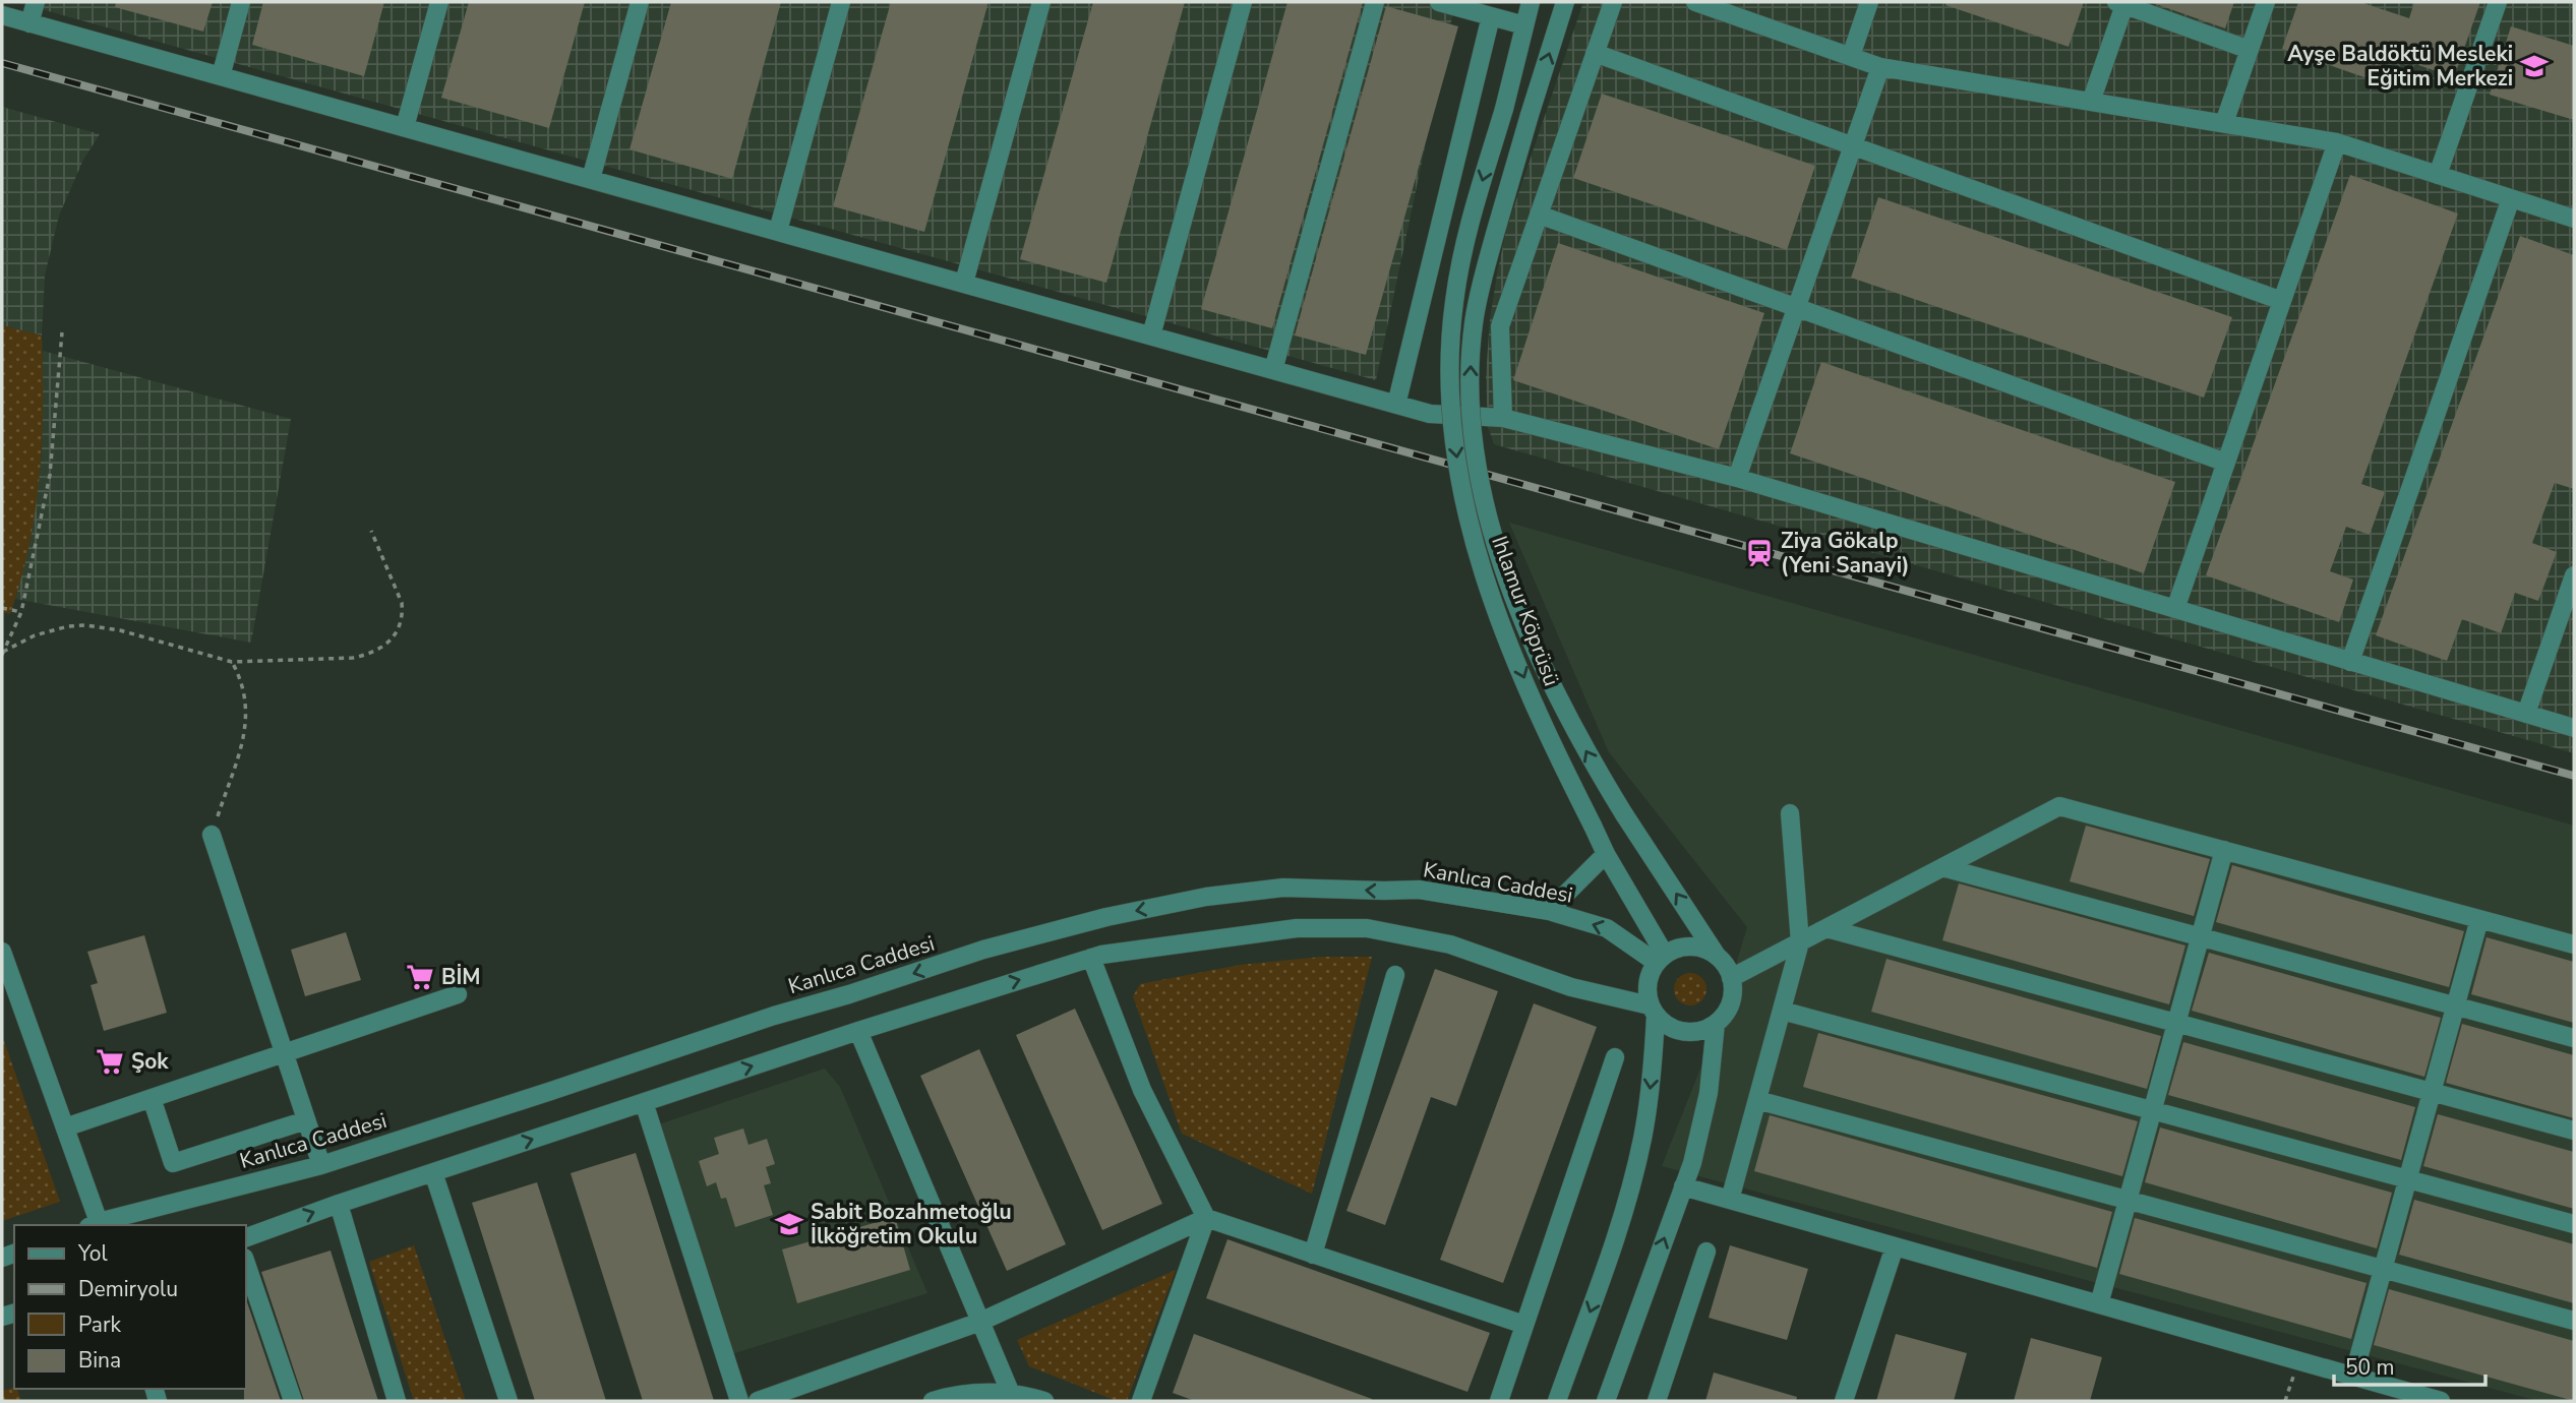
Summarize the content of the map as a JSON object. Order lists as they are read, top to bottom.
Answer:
{
  "streets": {
    "street": ["Ihlamur Köprüsü", "Kanlıca Caddesi"]
  },
  "crossings": [
    ["Ihlamur Köprüsü", "Kanlıca Caddesi"]
  ],
  "places": {
    "school or university": ["Ayşe Baldöktü Mesleki Eğitim Merkezi", "Sabit Bozahmetoğlu İlköğretim Okulu"],
    "station": ["Ziya Gökalp (Yeni Sanayi)"],
    "supermarket": ["BİM", "Şok"]
  },
  "legend": [
    "Yol",
    "Demiryolu",
    "Park",
    "Bina"
  ],
  "scale_bar": "50 m"
}
